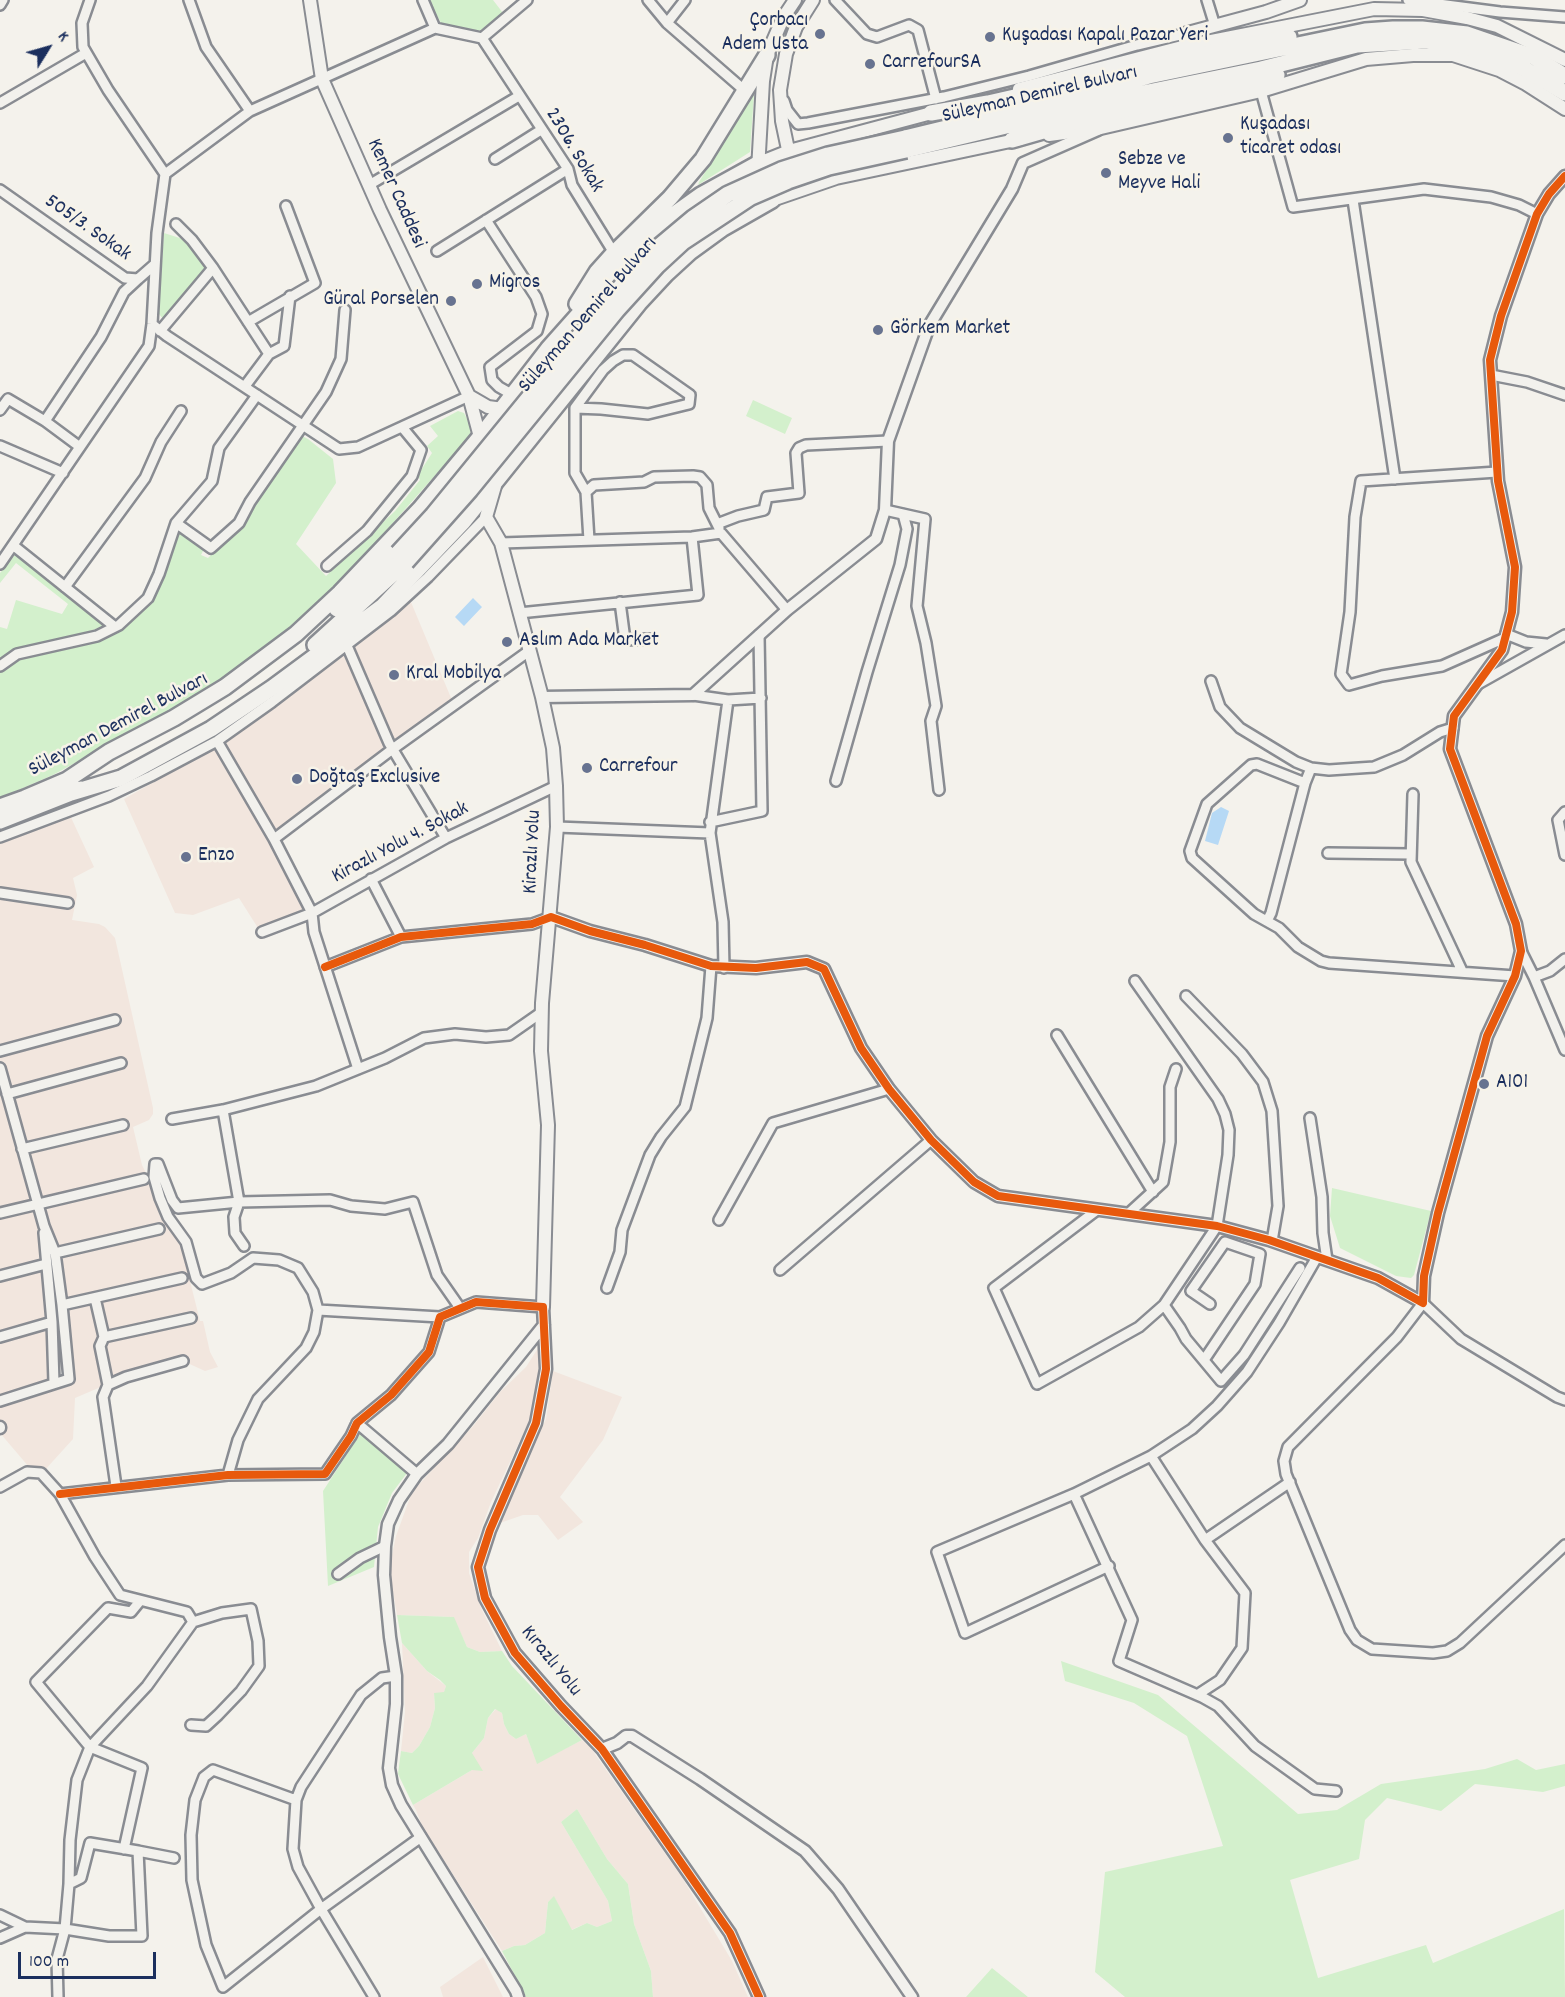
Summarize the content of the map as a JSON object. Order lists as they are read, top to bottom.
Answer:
{
  "streets": {
    "highway": ["Süleyman Demirel Bulvarı"],
    "main road": ["Kemer Caddesi", "Kirazlı Yolu"],
    "street": [
      "2306. Sokak",
      "505/3. Sokak",
      "Kirazlı Yolu 4. Sokak",
      "Kırazlı Yolu"
    ]
  },
  "crossings": [
    ["Kirazlı Yolu 4. Sokak", "Kirazlı Yolu"],
    ["Kirazlı Yolu", "Kırazlı Yolu"]
  ],
  "places": [
    "Çorbacı Adem Usta",
    "Kuşadası Kapalı Pazar Yeri",
    "CarrefourSA",
    "Kuşadası ticaret odası",
    "Sebze ve Meyve Hali",
    "Migros",
    "Güral Porselen",
    "Görkem Market",
    "Aslım Ada Market",
    "Kral Mobilya",
    "Carrefour",
    "Doğtaş Exclusive",
    "Enzo",
    "A101"
  ],
  "scale_bar": "100 m",
  "north": "top right"
}
